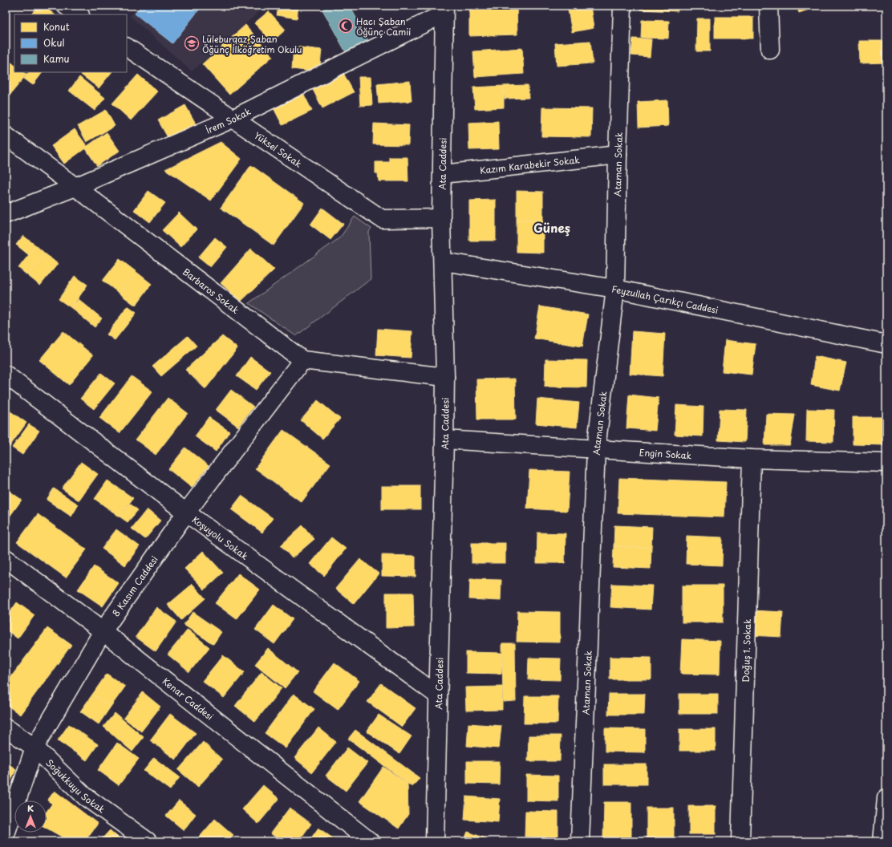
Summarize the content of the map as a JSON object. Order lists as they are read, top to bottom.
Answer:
{
  "streets": {
    "street": [
      "İrem Sokak",
      "Yüksel Sokak",
      "Ata Caddesi",
      "Kazım Karabekir Sokak",
      "Ataman Sokak",
      "Barbaros Sokak",
      "Feyzullah Çarıkçı Caddesi",
      "Engin Sokak",
      "Koşuyolu Sokak",
      "8 Kasım Caddesi",
      "Doğuş 1. Sokak",
      "Kenar Caddesi",
      "Soğukkuyu Sokak"
    ]
  },
  "crossings": [
    ["İrem Sokak", "Yüksel Sokak"],
    ["İrem Sokak", "Ata Caddesi"],
    ["İrem Sokak", "Barbaros Sokak"],
    ["Yüksel Sokak", "Ata Caddesi"],
    ["Ata Caddesi", "Kazım Karabekir Sokak"],
    ["Ata Caddesi", "Feyzullah Çarıkçı Caddesi"],
    ["Ata Caddesi", "Engin Sokak"],
    ["Ata Caddesi", "Koşuyolu Sokak"],
    ["Kazım Karabekir Sokak", "Ataman Sokak"],
    ["Ataman Sokak", "Feyzullah Çarıkçı Caddesi"],
    ["Ataman Sokak", "Engin Sokak"],
    ["Barbaros Sokak", "8 Kasım Caddesi"],
    ["Engin Sokak", "Doğuş 1. Sokak"],
    ["Koşuyolu Sokak", "8 Kasım Caddesi"],
    ["8 Kasım Caddesi", "Kenar Caddesi"],
    ["8 Kasım Caddesi", "Soğukkuyu Sokak"]
  ],
  "districts": ["Güneş"],
  "places": {
    "mosque": ["Hacı Şaban Öğünç Camii"],
    "school or university": ["Lüleburgaz Şaban Öğünç İlköğretim Okulu"]
  },
  "legend": ["Konut", "Okul", "Kamu"],
  "north": "top"
}
